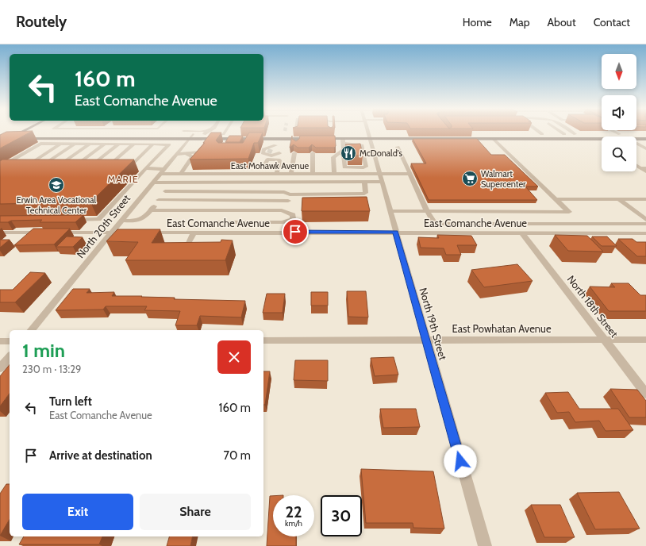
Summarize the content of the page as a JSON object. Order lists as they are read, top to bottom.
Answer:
{
  "streets": {
    "street": [
      "East Mohawk Avenue",
      "East Comanche Avenue",
      "North 20th Street",
      "North 18th Street",
      "North 19th Street",
      "East Powhatan Avenue"
    ]
  },
  "crossings": [
    ["East Mohawk Avenue", "North 20th Street"],
    ["East Mohawk Avenue", "North 19th Street"],
    ["East Comanche Avenue", "North 18th Street"],
    ["East Comanche Avenue", "North 19th Street"],
    ["North 18th Street", "East Powhatan Avenue"],
    ["North 19th Street", "East Powhatan Avenue"]
  ],
  "districts": ["MARIE"],
  "places": {
    "restaurant": ["McDonald's"],
    "supermarket": ["Walmart Supercenter"],
    "school or university": ["Erwin Area Vocational Technical Center"]
  },
  "north": "bottom",
  "page": {
    "header": "Routely",
    "nav": [
      "Home",
      "Map",
      "About",
      "Contact"
    ],
    "turn": ["160 m", "East Comanche Avenue"],
    "heading": ["1 min", "230 m · 13:29"],
    "list": [
      {
        "name": "Turn left",
        "note": "East Comanche Avenue",
        "value": "160 m"
      },
      {
        "name": "Arrive at destination",
        "value": "70 m"
      }
    ],
    "buttons": ["Exit", "Share"],
    "speed": "22 km/h",
    "limit": "30"
  }
}
